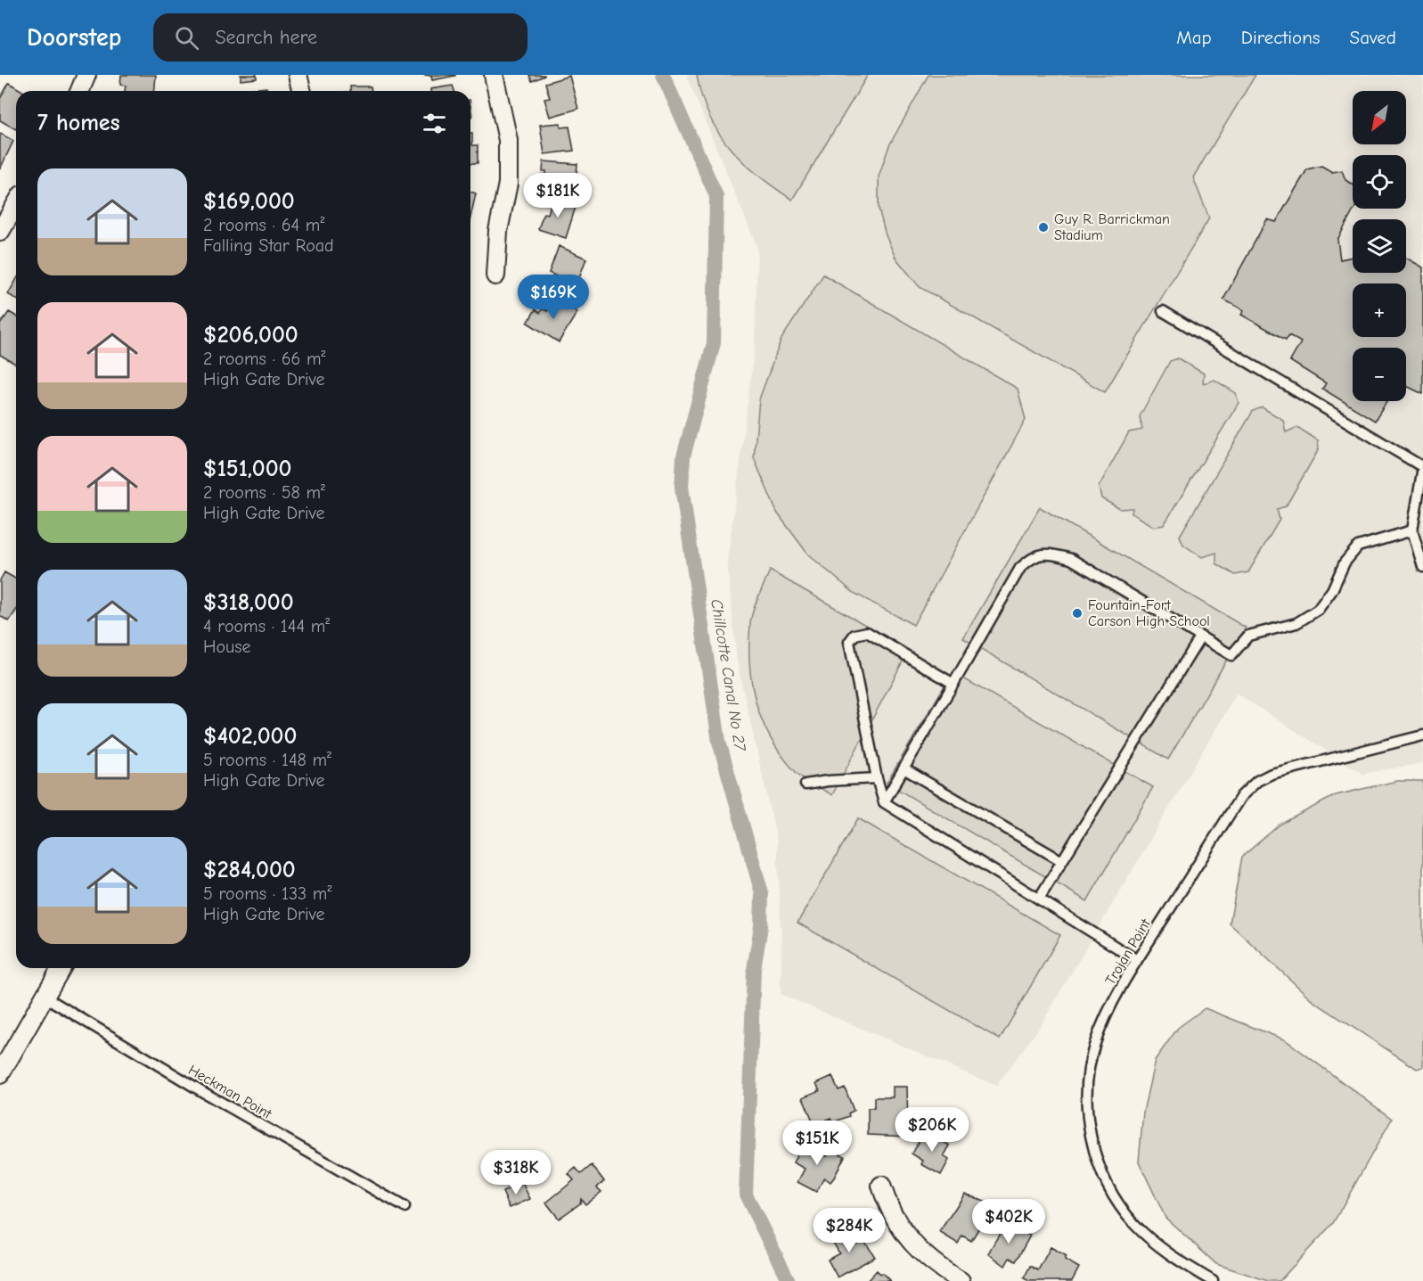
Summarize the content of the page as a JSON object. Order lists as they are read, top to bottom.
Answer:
{
  "streets": {
    "lane": ["Trojan Point", "Heckman Point"]
  },
  "water": ["Chillcotte Canal No 27"],
  "places": ["Guy R. Barrickman Stadium", "Fountain-Fort Carson High School"],
  "north": "bottom left",
  "page": {
    "header": "Doorstep",
    "search": "Search here",
    "nav": ["Map", "Directions", "Saved"],
    "map_buttons": ["+", "−"],
    "heading": "7 homes",
    "list": [
      {
        "name": "$169,000",
        "note": "2 rooms · 64 m² · Falling Star Road"
      },
      {
        "name": "$206,000",
        "note": "2 rooms · 66 m² · High Gate Drive"
      },
      {
        "name": "$151,000",
        "note": "2 rooms · 58 m² · High Gate Drive"
      },
      {
        "name": "$318,000",
        "note": "4 rooms · 144 m² · House"
      },
      {
        "name": "$402,000",
        "note": "5 rooms · 148 m² · High Gate Drive"
      },
      {
        "name": "$284,000",
        "note": "5 rooms · 133 m² · High Gate Drive"
      }
    ],
    "price": [
      "$181K",
      "$169K",
      "$206K",
      "$151K",
      "$318K",
      "$402K",
      "$284K"
    ]
  }
}
